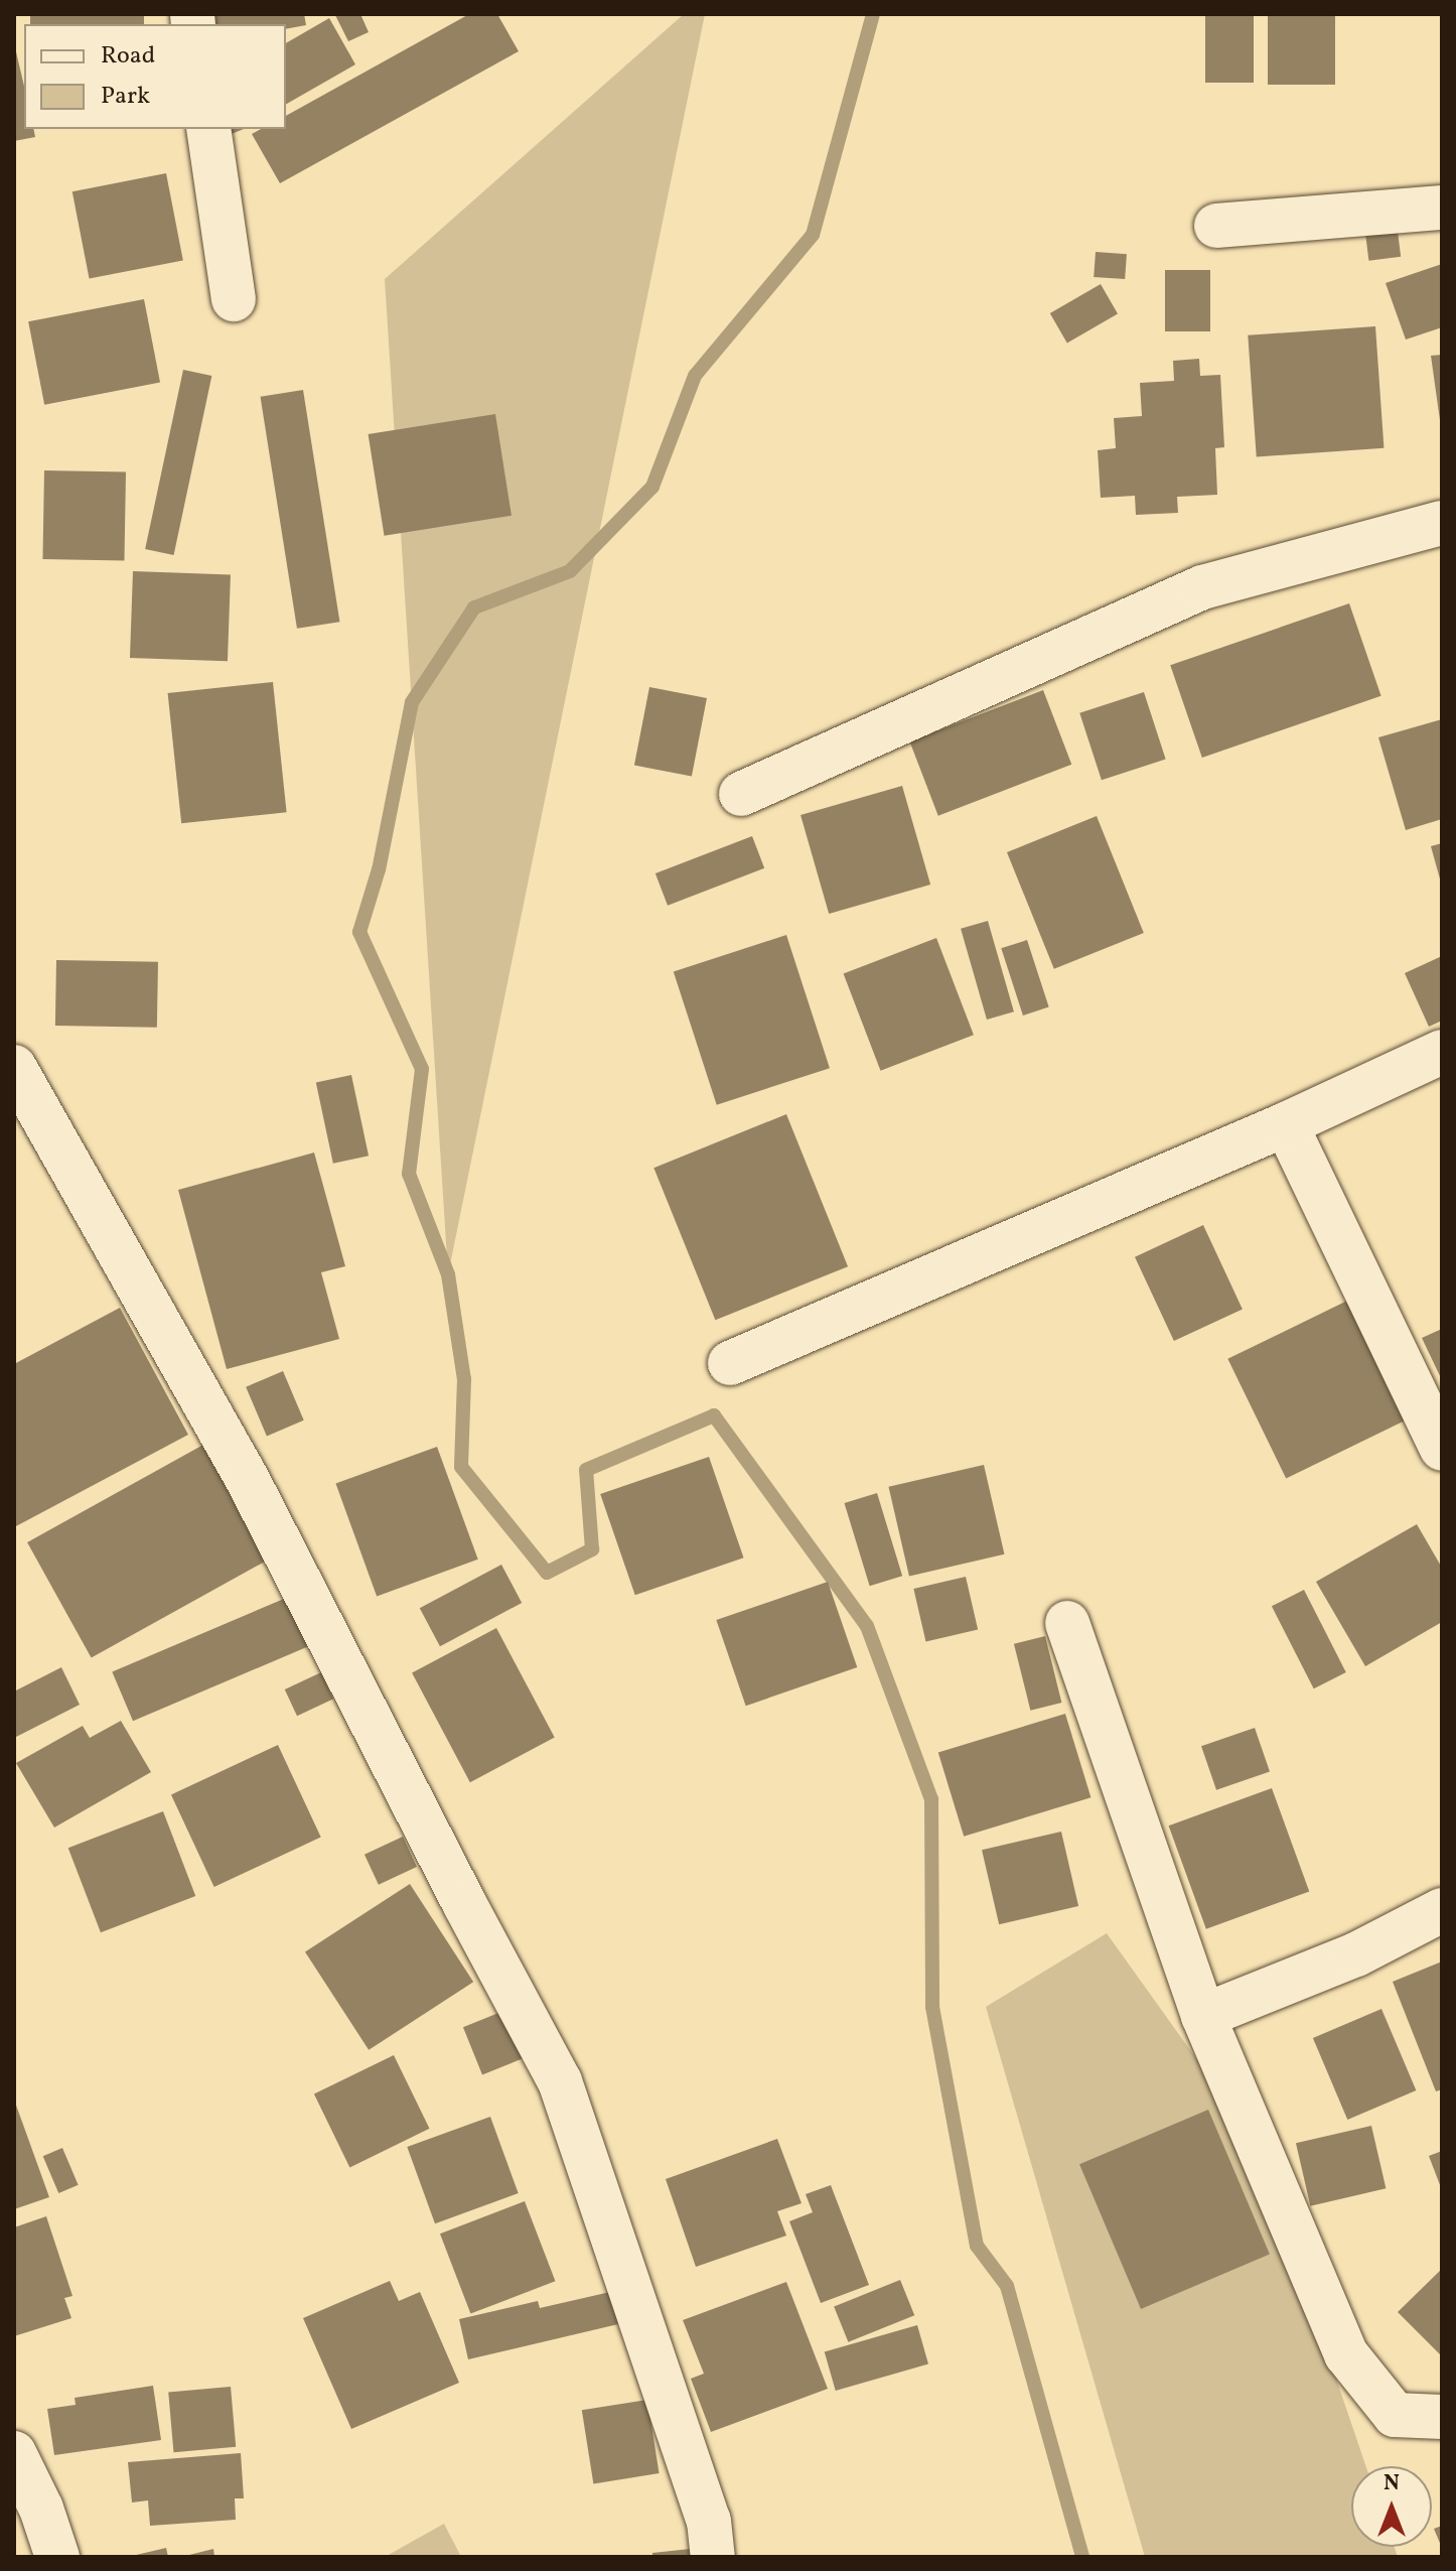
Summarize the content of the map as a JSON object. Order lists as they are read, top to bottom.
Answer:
{
  "legend": ["Road", "Park"],
  "north": "top"
}
